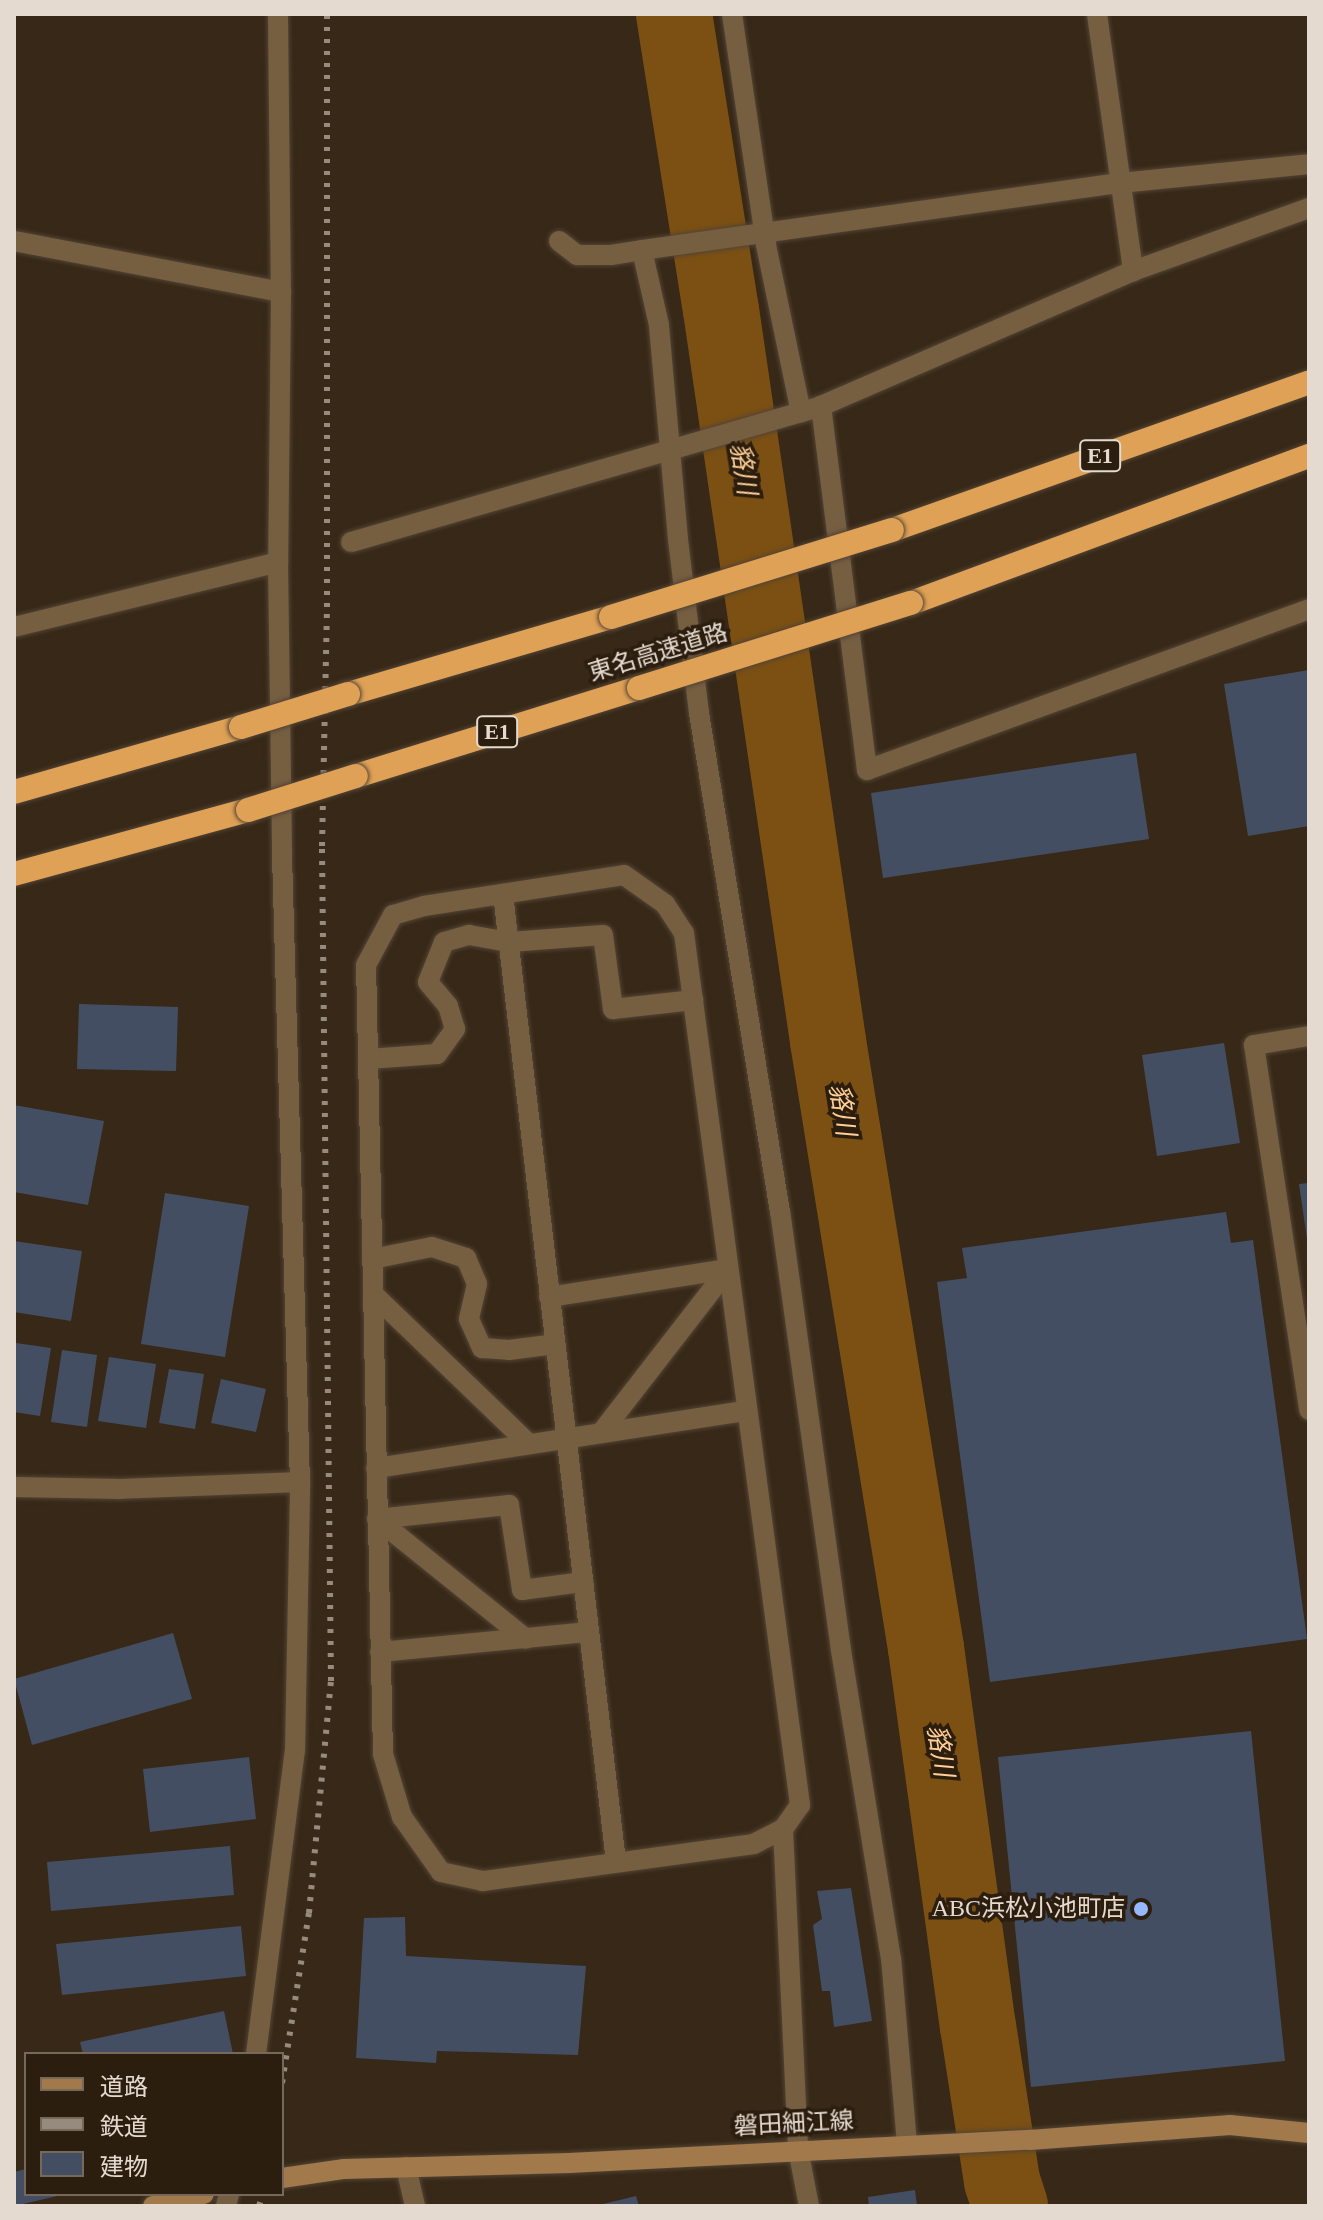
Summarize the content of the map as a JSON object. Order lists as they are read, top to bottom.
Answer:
{
  "streets": {
    "highway": ["E1", "東名高速道路"],
    "main road": ["磐田細江線"]
  },
  "water": ["貉川"],
  "places": ["ABC浜松小池町店"],
  "legend": ["道路", "鉄道", "建物"]
}
